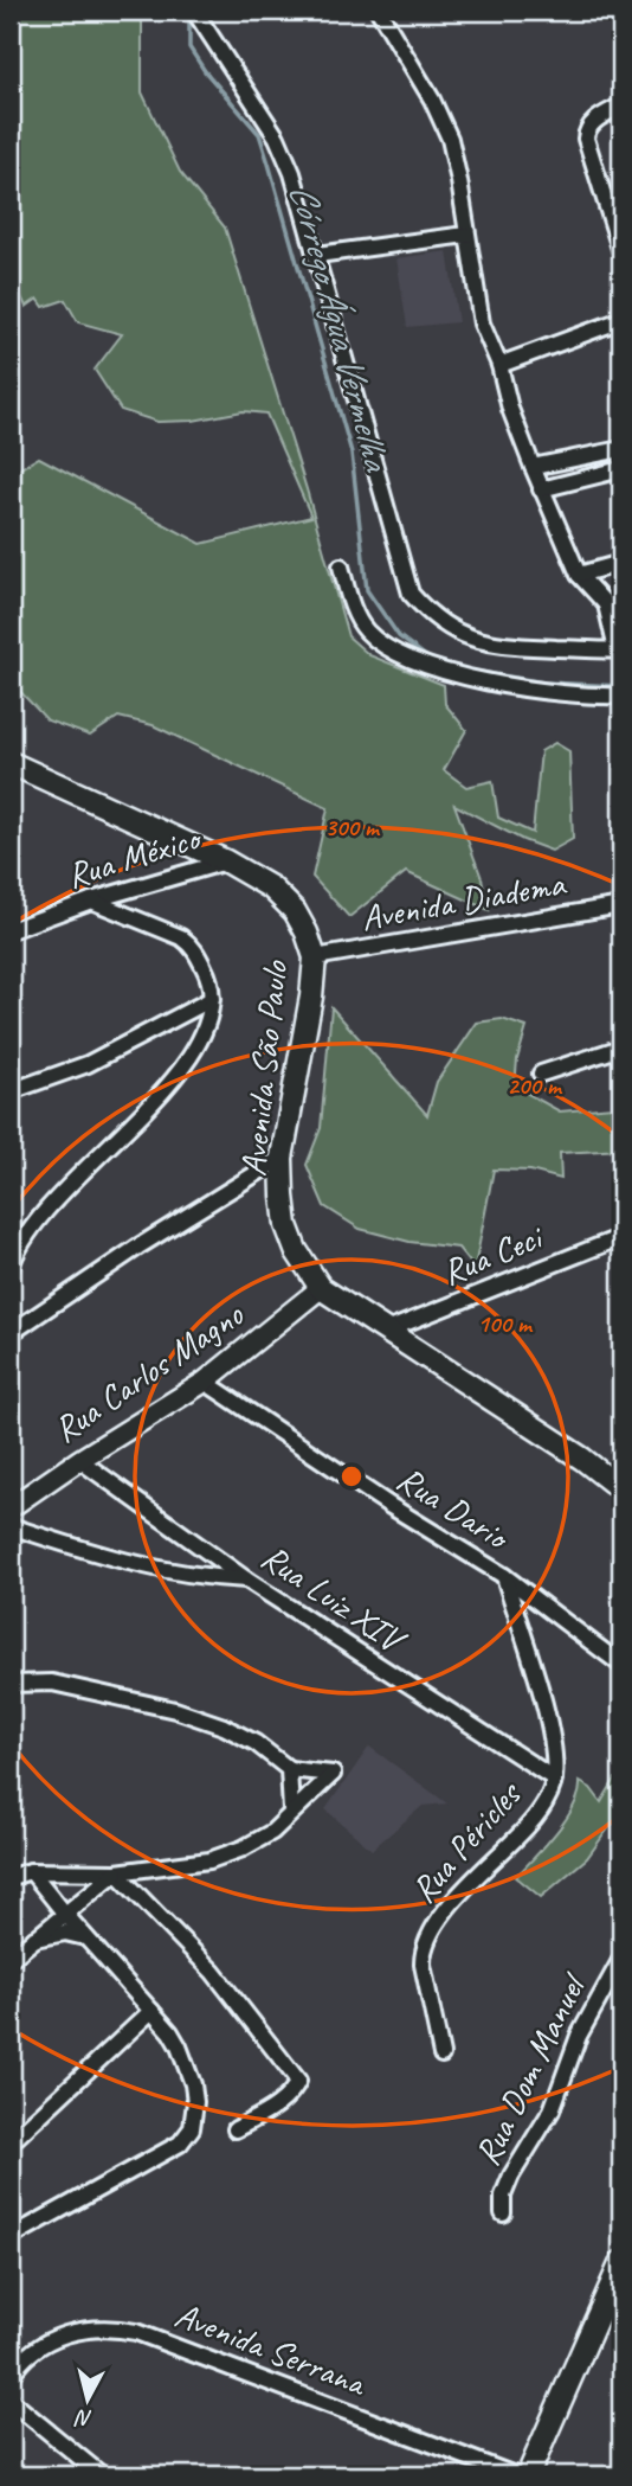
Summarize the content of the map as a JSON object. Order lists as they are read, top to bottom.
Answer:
{
  "streets": {
    "main road": ["Avenida São Paulo"],
    "street": [
      "Rua México",
      "Avenida Diadema",
      "Rua Ceci",
      "Rua Carlos Magno",
      "Rua Dario",
      "Rua Luiz XIV",
      "Rua Péricles",
      "Rua Dom Manuel",
      "Avenida Serrana"
    ]
  },
  "crossings": [
    ["Rua México", "Avenida São Paulo"],
    ["Avenida Diadema", "Avenida São Paulo"],
    ["Avenida São Paulo", "Rua Ceci"],
    ["Avenida São Paulo", "Rua Carlos Magno"],
    ["Rua Carlos Magno", "Rua Dario"],
    ["Rua Carlos Magno", "Rua Luiz XIV"],
    ["Rua Dario", "Rua Péricles"],
    ["Rua Luiz XIV", "Rua Péricles"]
  ],
  "water": ["Córrego Água Vermelha"],
  "north": "bottom",
  "rings": ["300 m", "200 m", "100 m"]
}
